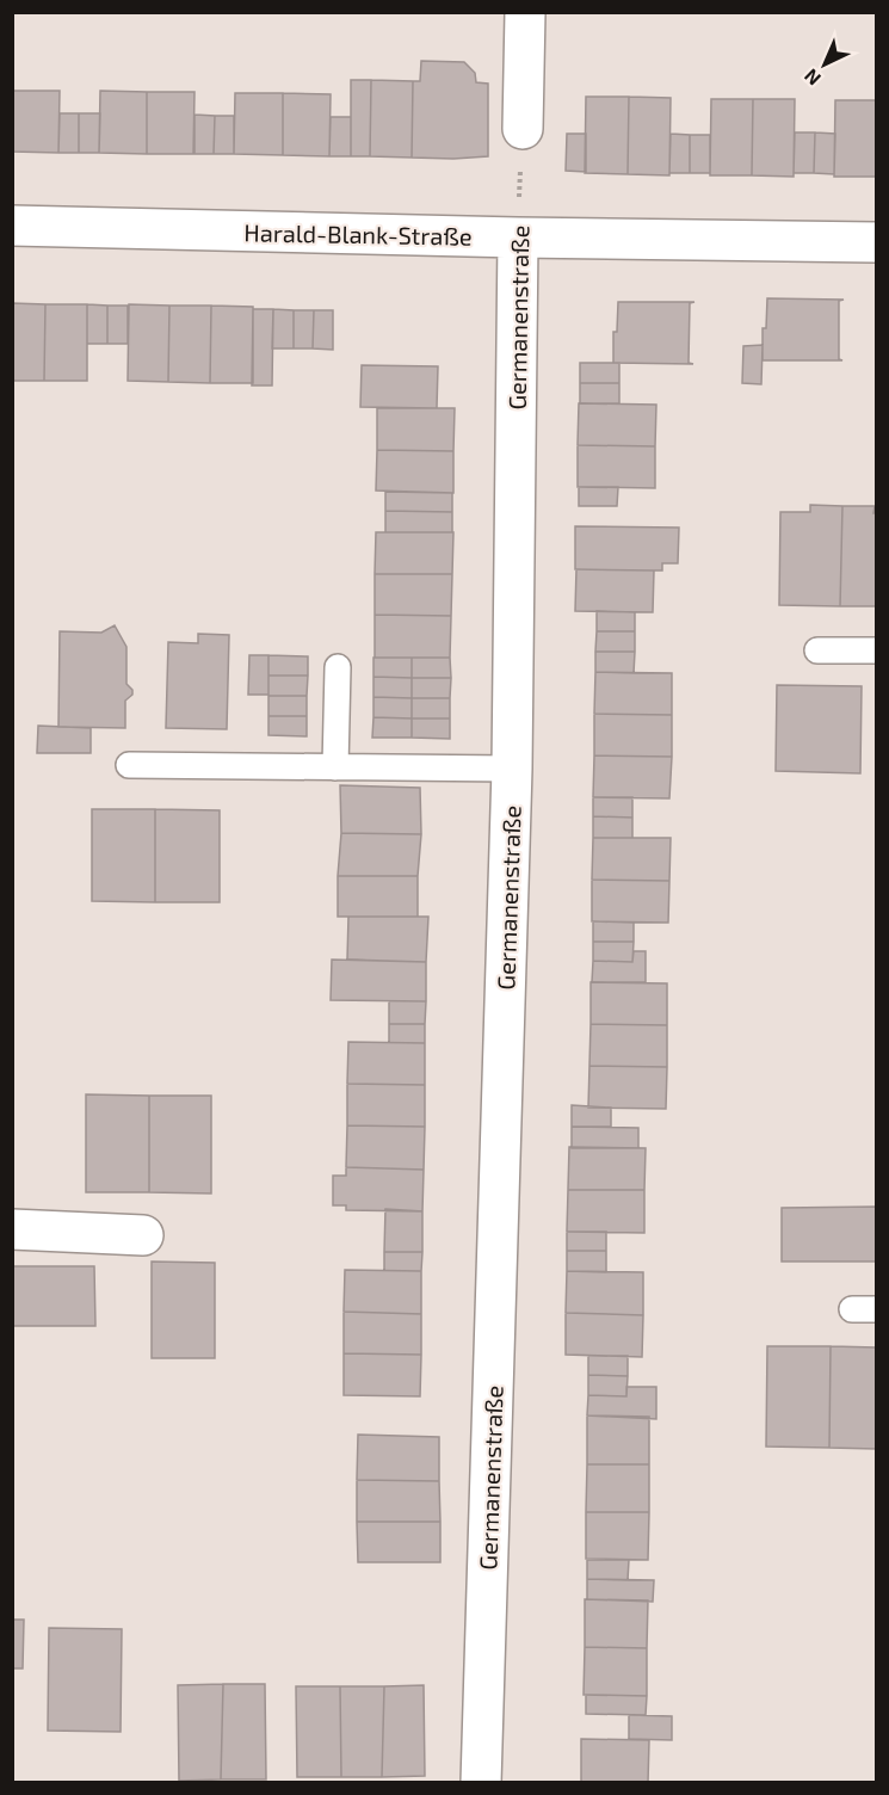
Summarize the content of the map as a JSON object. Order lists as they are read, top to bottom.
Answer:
{
  "streets": {
    "street": ["Harald-Blank-Straße", "Germanenstraße"]
  },
  "crossings": [
    ["Harald-Blank-Straße", "Germanenstraße"]
  ],
  "north": "bottom left"
}
